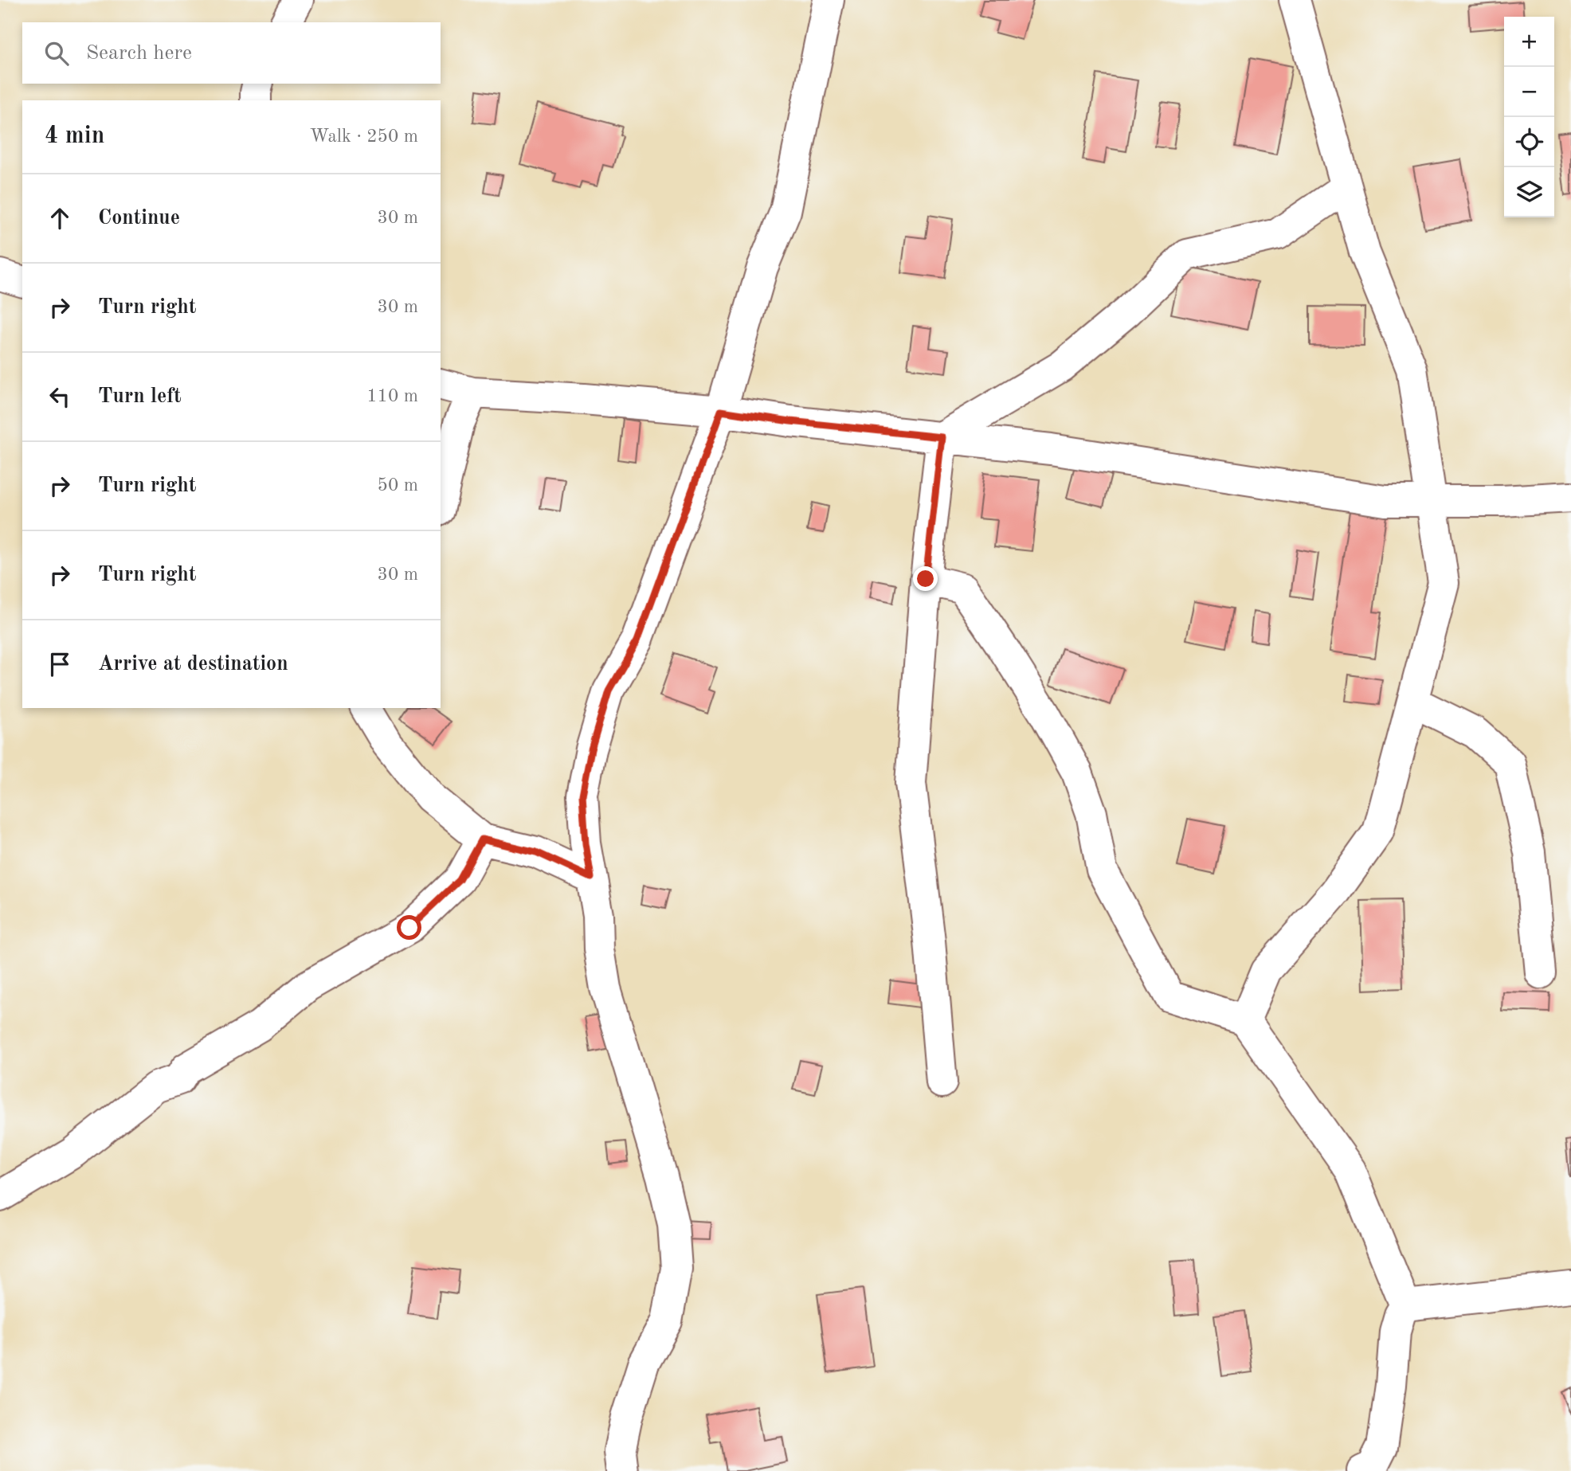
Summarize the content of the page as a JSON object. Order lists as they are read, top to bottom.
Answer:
{
  "page": {
    "map_buttons": ["+", "−"],
    "search": "Search here",
    "heading": ["4 min", "Walk · 250 m"],
    "list": [
      ["Continue", "30 m"],
      ["Turn right", "30 m"],
      ["Turn left", "110 m"],
      ["Turn right", "50 m"],
      ["Turn right", "30 m"],
      "Arrive at destination"
    ]
  }
}
